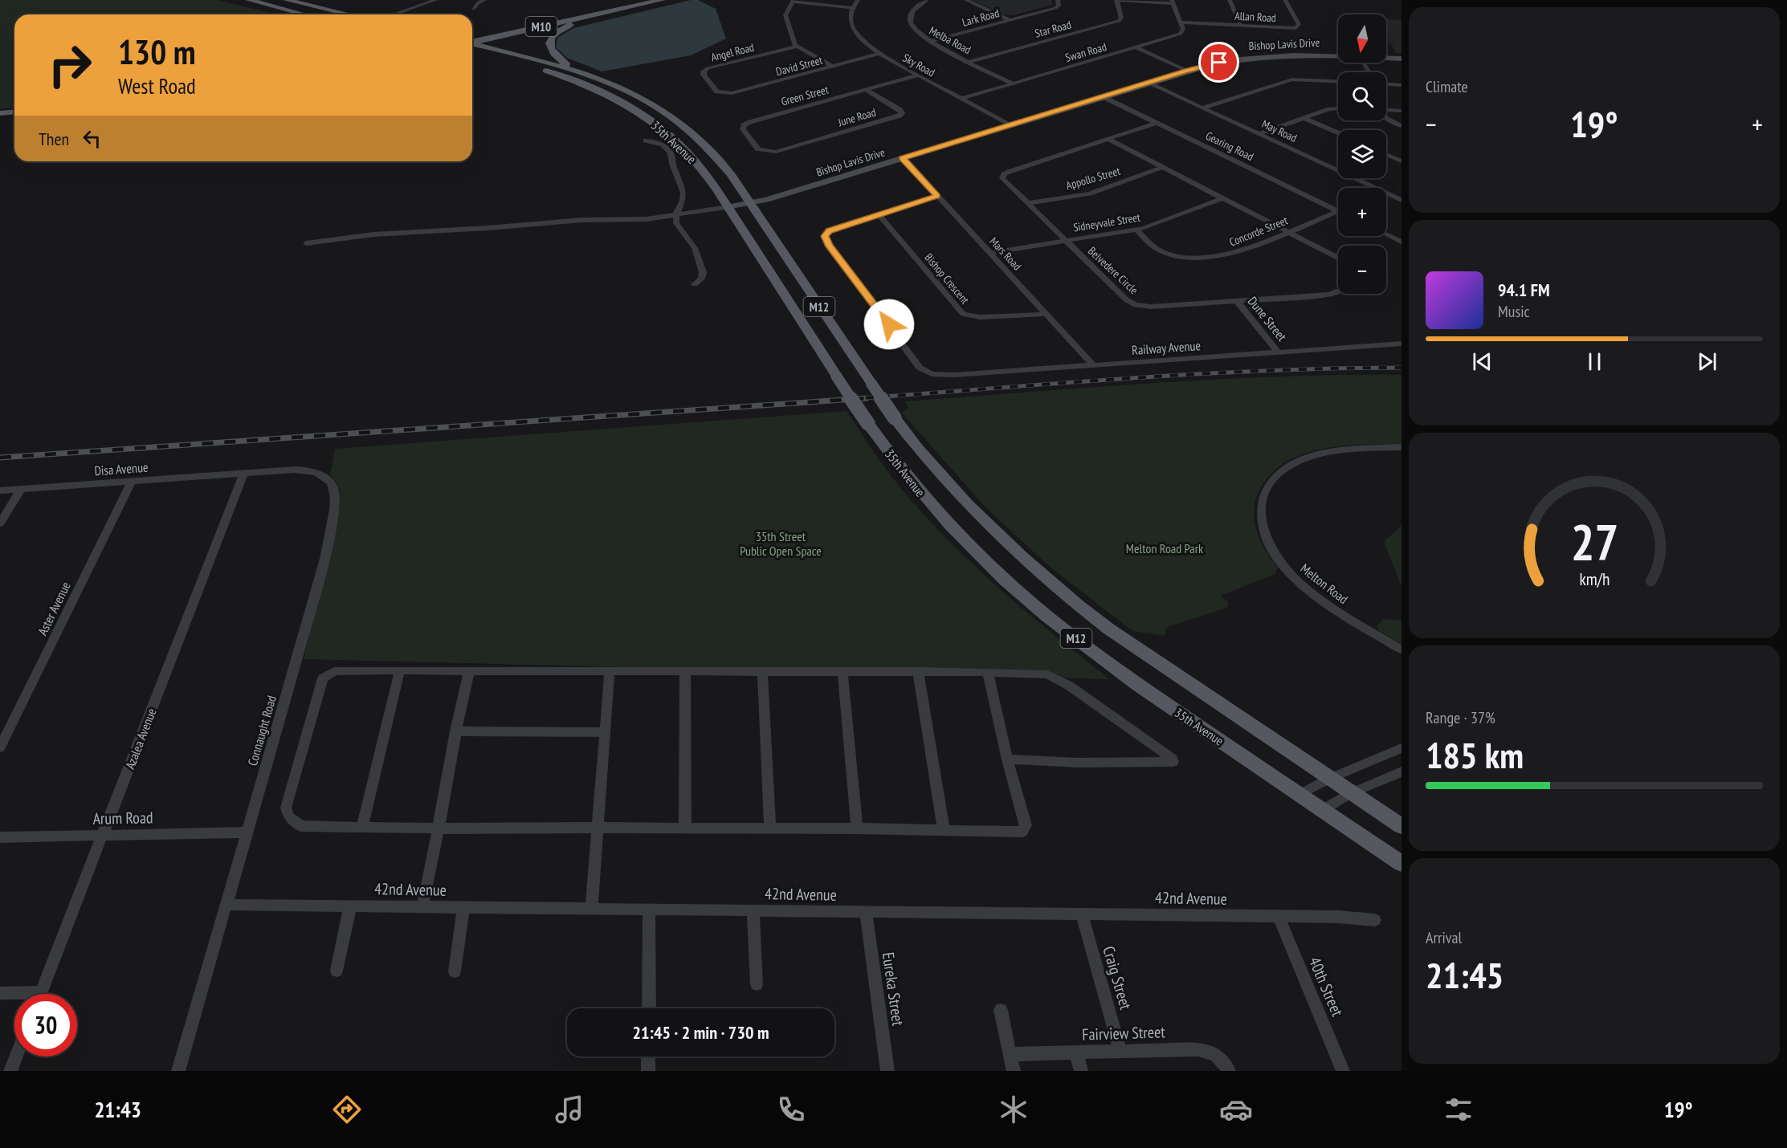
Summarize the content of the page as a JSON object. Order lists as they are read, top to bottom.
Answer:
{
  "streets": {
    "main road": ["M10", "35th Avenue", "M12"],
    "street": [
      "Allan Road",
      "Lark Road",
      "Star Road",
      "Melba Road",
      "Bishop Lavis Drive",
      "Angel Road",
      "Swan Road",
      "Sky Road",
      "David Street",
      "Green Street",
      "June Road",
      "May Road",
      "Gearing Road",
      "Appollo Street",
      "Sidneyvale Street",
      "Concorde Street",
      "Mars Road",
      "Belvedere Circle",
      "Bishop Crescent",
      "Dune Street",
      "Railway Avenue",
      "Disa Avenue",
      "Melton Road",
      "Aster Avenue",
      "Connaught Road",
      "Azalea Avenue",
      "Arum Road",
      "42nd Avenue",
      "Craig Street",
      "40th Street",
      "Eureka Street",
      "Fairview Street"
    ]
  },
  "crossings": [
    ["Allan Road", "Swan Road"],
    ["Lark Road", "Melba Road"],
    ["Star Road", "Melba Road"],
    ["Melba Road", "Swan Road"],
    ["Bishop Lavis Drive", "Sky Road"],
    ["Bishop Lavis Drive", "May Road"],
    ["Bishop Lavis Drive", "35th Avenue"],
    ["Bishop Lavis Drive", "Gearing Road"],
    ["Bishop Lavis Drive", "Mars Road"],
    ["Angel Road", "David Street"],
    ["Swan Road", "Sky Road"],
    ["Sky Road", "David Street"],
    ["Sky Road", "Green Street"],
    ["Green Street", "June Road"],
    ["Gearing Road", "Concorde Street"],
    ["Gearing Road", "Belvedere Circle"],
    ["Appollo Street", "Belvedere Circle"],
    ["Sidneyvale Street", "Concorde Street"],
    ["Sidneyvale Street", "Mars Road"],
    ["Sidneyvale Street", "Belvedere Circle"],
    ["Mars Road", "Bishop Crescent"],
    ["Mars Road", "Railway Avenue"],
    ["Belvedere Circle", "Dune Street"],
    ["Bishop Crescent", "Railway Avenue"],
    ["Dune Street", "Railway Avenue"],
    ["Disa Avenue", "Aster Avenue"],
    ["Disa Avenue", "Connaught Road"],
    ["Disa Avenue", "Azalea Avenue"],
    ["Connaught Road", "Azalea Avenue"],
    ["Connaught Road", "Arum Road"],
    ["Connaught Road", "42nd Avenue"],
    ["Azalea Avenue", "Arum Road"],
    ["42nd Avenue", "Craig Street"],
    ["42nd Avenue", "40th Street"],
    ["42nd Avenue", "Eureka Street"],
    ["Craig Street", "Fairview Street"]
  ],
  "parks": ["35th Street Public Open Space", "Melton Road Park"],
  "north": "bottom",
  "page": {
    "tile": [
      "Climate",
      ["Range · 37%", "185 km"],
      ["Arrival", "21:45"]
    ],
    "map_buttons": ["+", "−"],
    "turn": ["130 m", "West Road"],
    "heat": ["−", "19°", "+"],
    "then": "Then",
    "song": ["94.1 FM", "Music"],
    "limit": "30",
    "trip": "21:45 · 2 min · 730 m",
    "tabs": ["21:43", "19°"],
    "gauge": ["27", "km/h"]
  }
}
